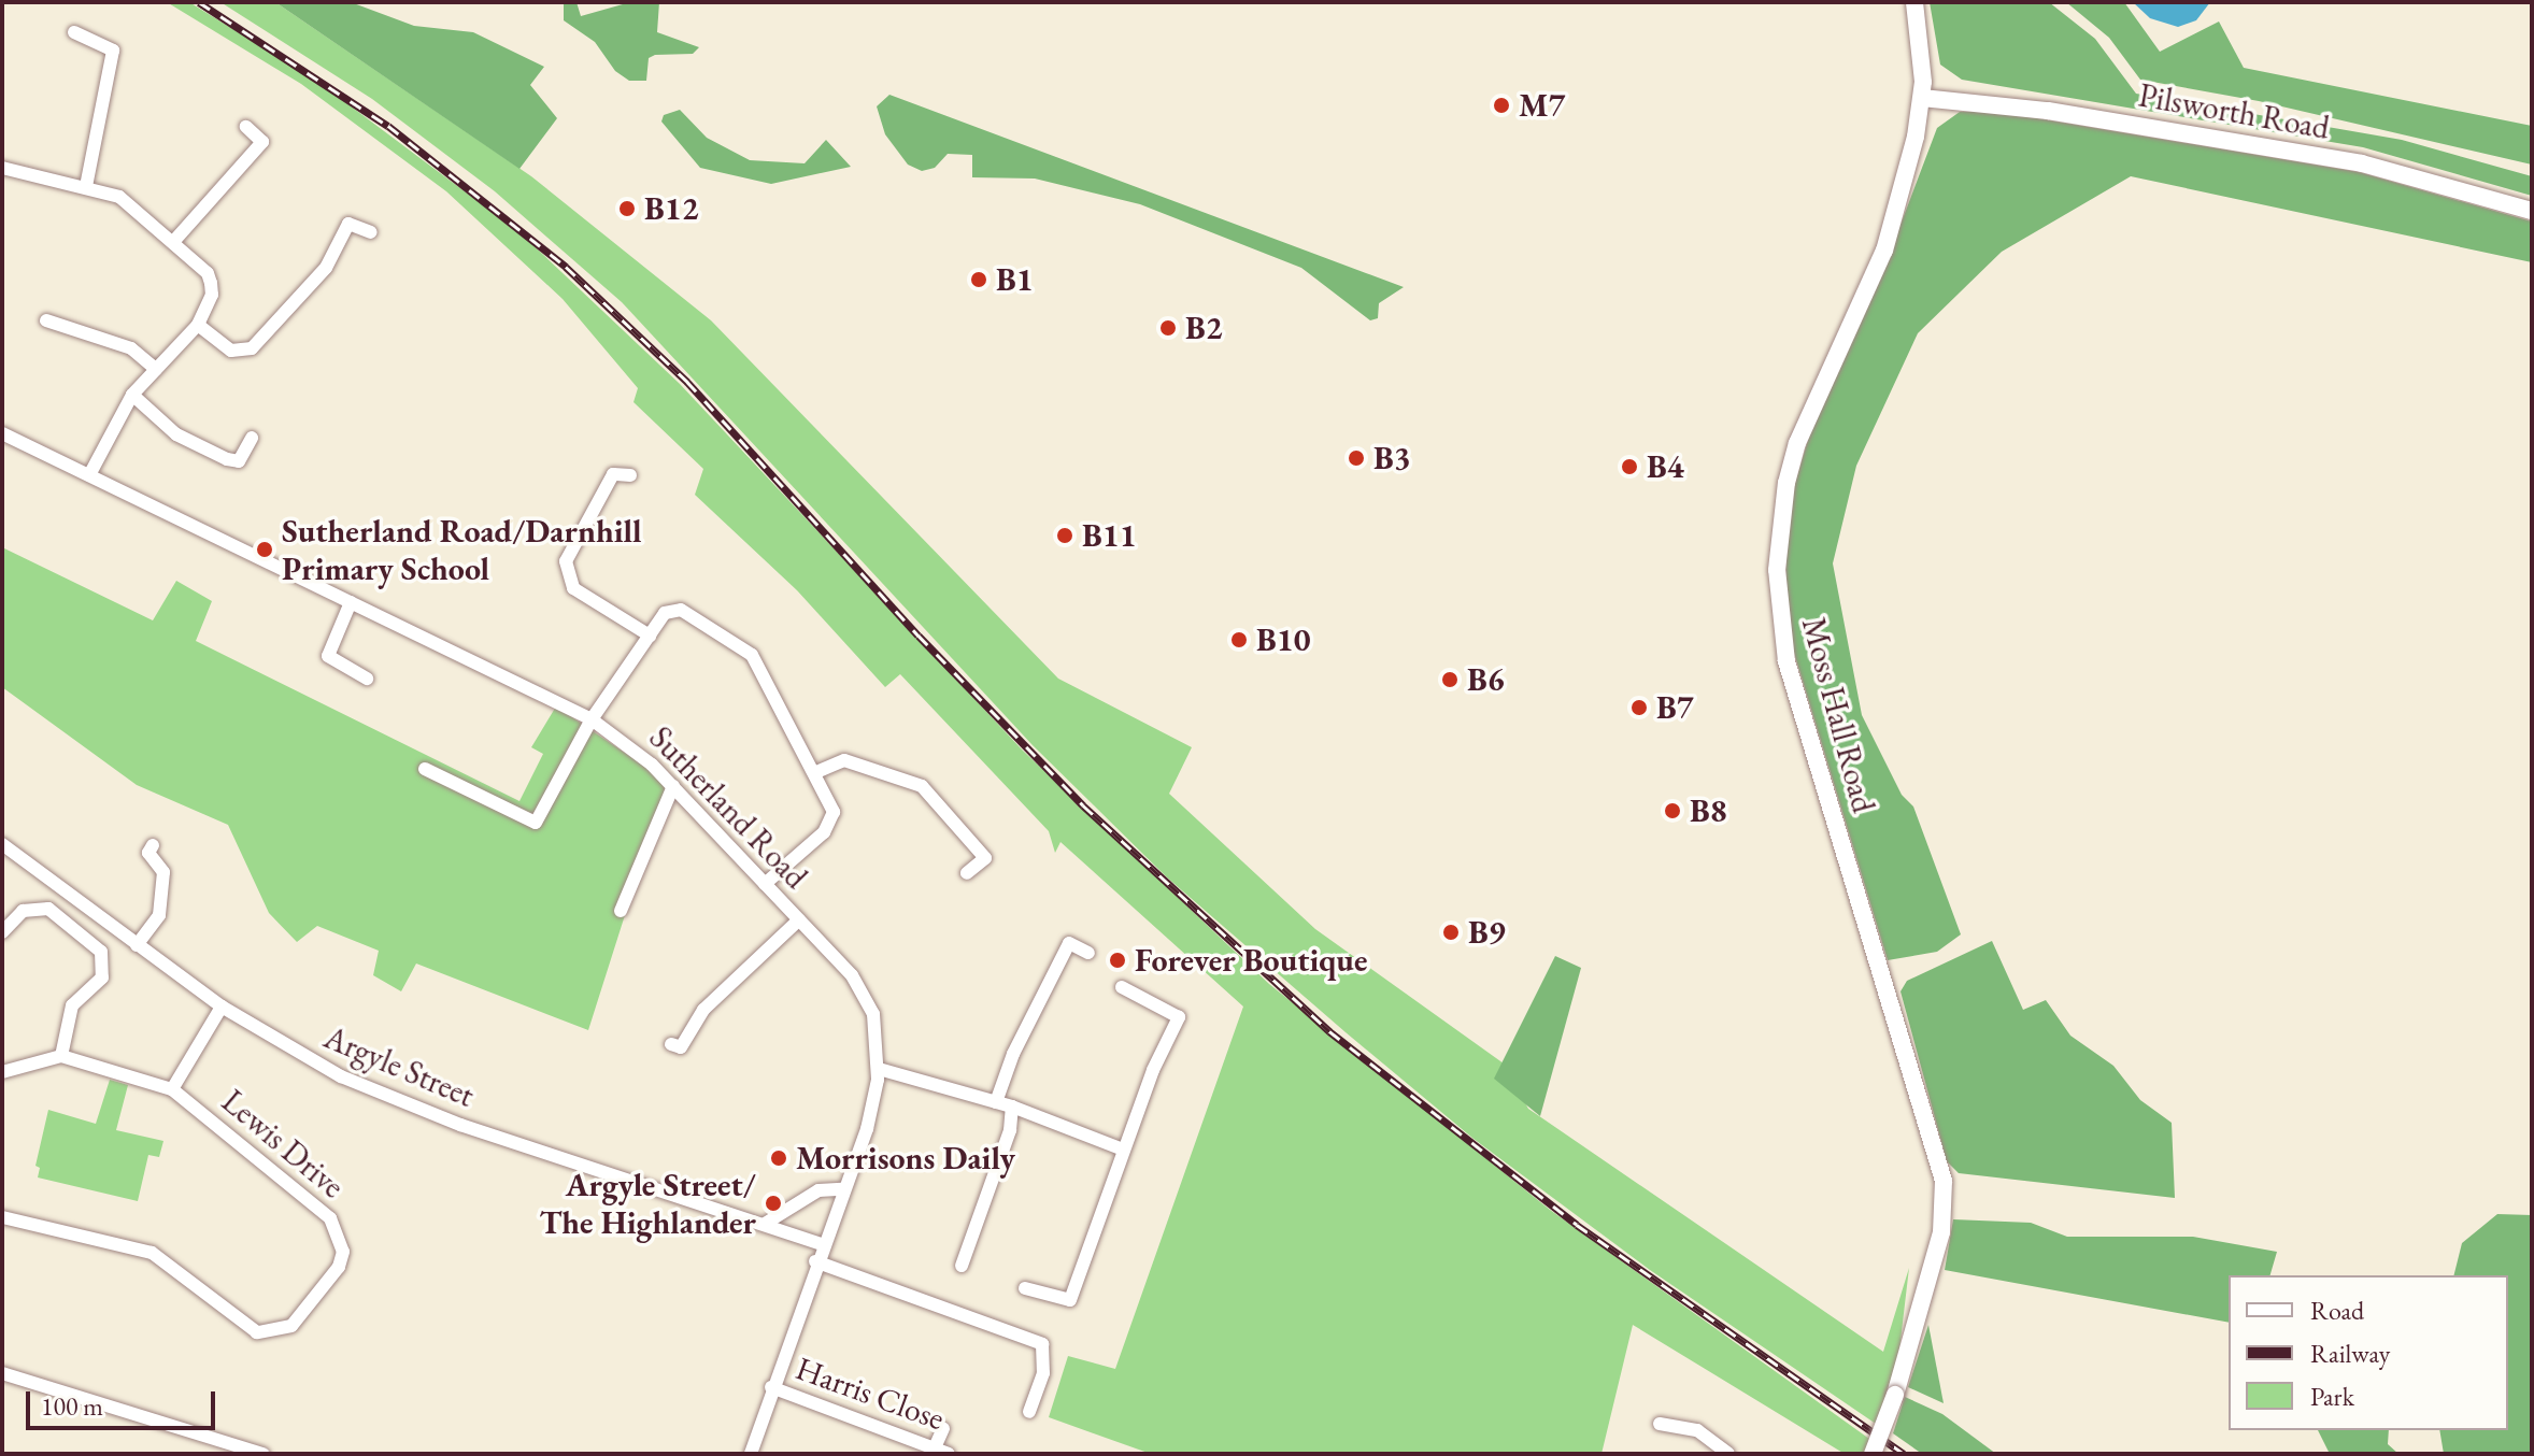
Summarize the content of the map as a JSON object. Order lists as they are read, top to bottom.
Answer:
{
  "streets": {
    "street": [
      "Pilsworth Road",
      "Moss Hall Road",
      "Sutherland Road",
      "Argyle Street",
      "Lewis Drive",
      "Harris Close"
    ]
  },
  "crossings": [
    ["Pilsworth Road", "Moss Hall Road"],
    ["Sutherland Road", "Argyle Street"],
    ["Sutherland Road", "Harris Close"],
    ["Argyle Street", "Lewis Drive"]
  ],
  "places": [
    "M7",
    "B12",
    "B1",
    "B2",
    "B3",
    "B4",
    "B11",
    "Sutherland Road/Darnhill Primary School",
    "B10",
    "B6",
    "B7",
    "B8",
    "B9",
    "Forever Boutique",
    "Morrisons Daily",
    "Argyle Street/ The Highlander"
  ],
  "legend": ["Road", "Railway", "Park"],
  "scale_bar": "100 m"
}
